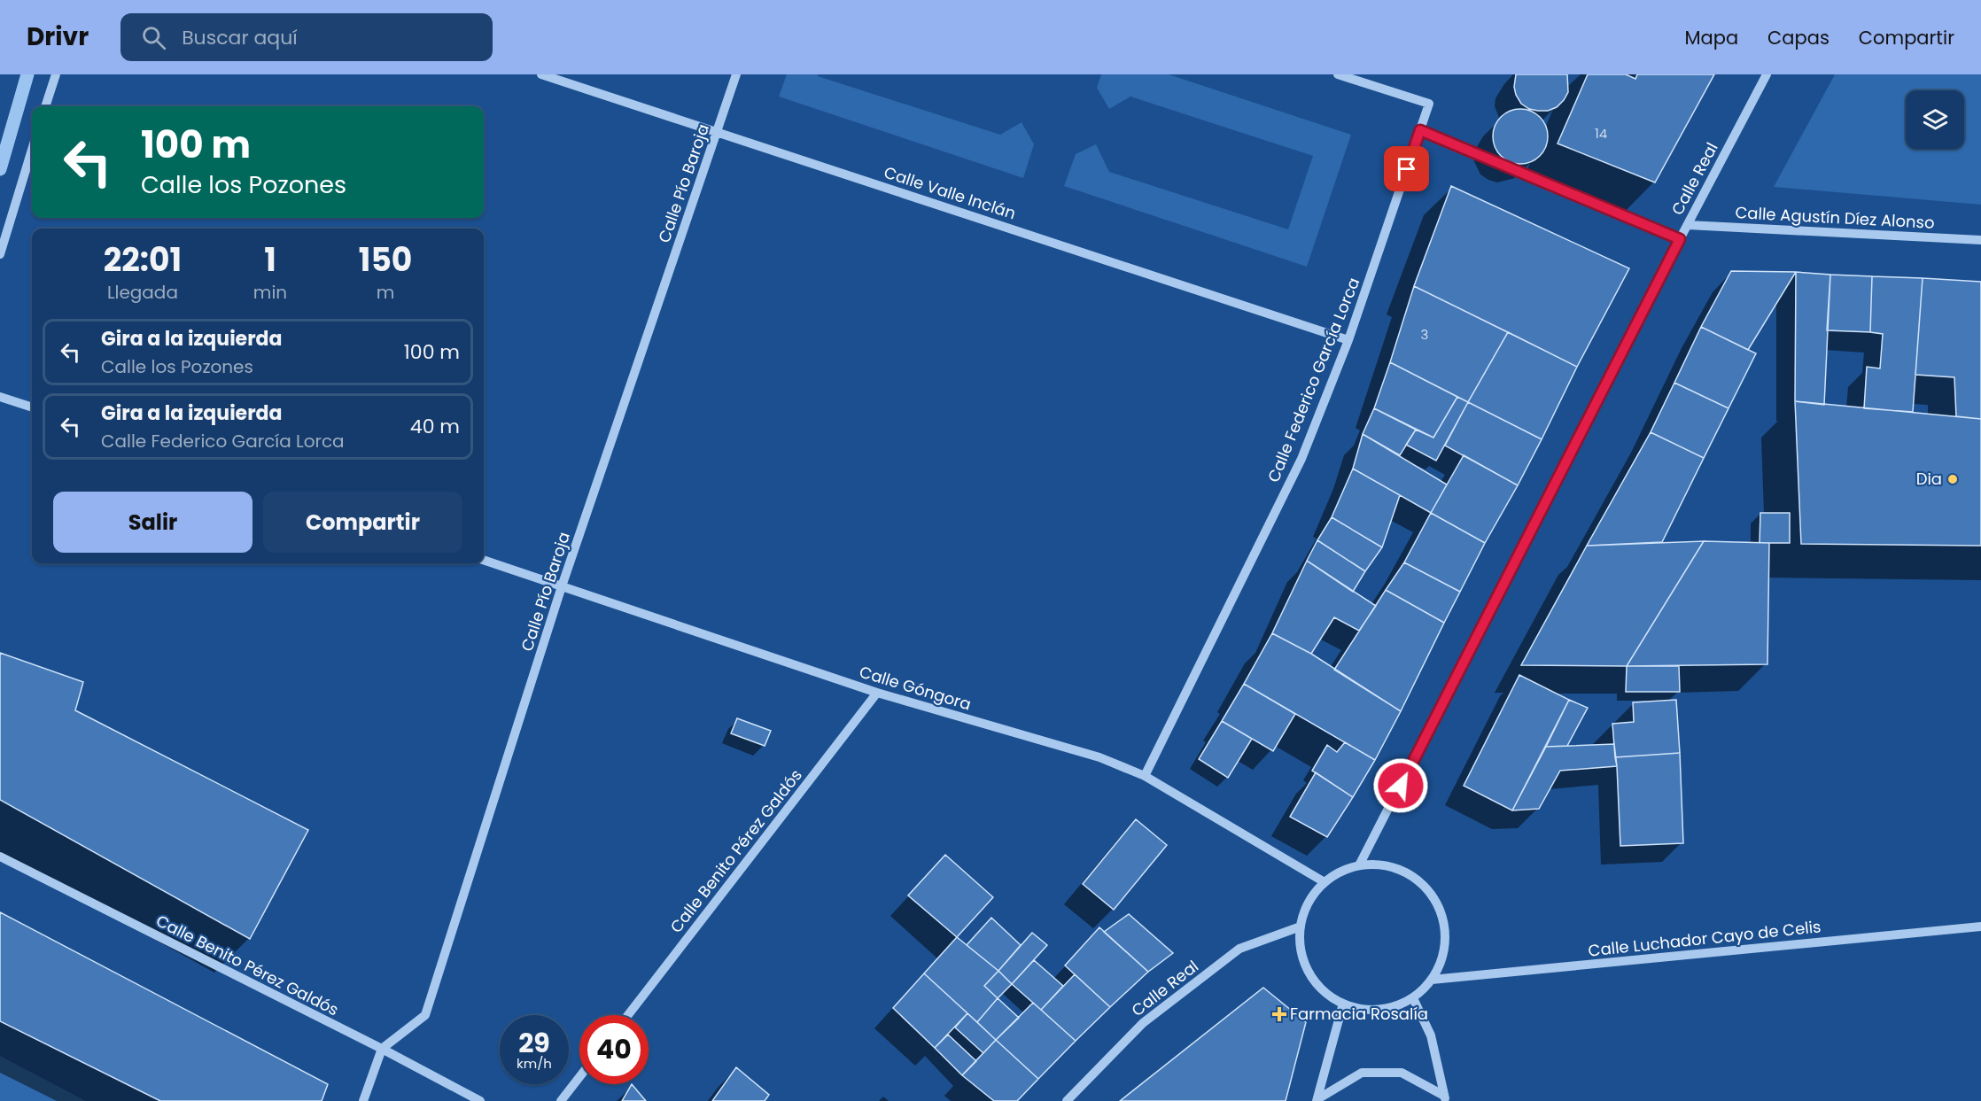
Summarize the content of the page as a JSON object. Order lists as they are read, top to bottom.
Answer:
{
  "streets": {
    "street": [
      "Calle Real",
      "Calle Pío Baroja",
      "Calle Valle Inclán",
      "Calle Agustín Díez Alonso",
      "Calle Federico García Lorca",
      "Calle Góngora",
      "Calle Benito Pérez Galdós",
      "Calle Luchador Cayo de Celis"
    ]
  },
  "crossings": [
    ["Calle Real", "Calle Agustín Díez Alonso"],
    ["Calle Real", "Calle Góngora"],
    ["Calle Real", "Calle Luchador Cayo de Celis"],
    ["Calle Pío Baroja", "Calle Valle Inclán"],
    ["Calle Pío Baroja", "Calle Góngora"],
    ["Calle Pío Baroja", "Calle Benito Pérez Galdós"],
    ["Calle Valle Inclán", "Calle Federico García Lorca"],
    ["Calle Federico García Lorca", "Calle Góngora"],
    ["Calle Góngora", "Calle Benito Pérez Galdós"],
    ["Calle Góngora", "Calle Luchador Cayo de Celis"]
  ],
  "places": {
    "other": ["Dia"],
    "health": ["Farmacia Rosalía"]
  },
  "house_numbers": ["14", "3"],
  "page": {
    "header": "Drivr",
    "search": "Buscar aquí",
    "nav": ["Mapa", "Capas", "Compartir"],
    "turn": ["100 m", "Calle los Pozones"],
    "eta": [
      "22:01",
      "Llegada",
      "1",
      "min",
      "150",
      "m"
    ],
    "list": [
      {
        "name": "Gira a la izquierda",
        "note": "Calle los Pozones",
        "value": "100 m"
      },
      {
        "name": "Gira a la izquierda",
        "note": "Calle Federico García Lorca",
        "value": "40 m"
      }
    ],
    "buttons": ["Salir", "Compartir"],
    "speed": "29 km/h",
    "limit": "40"
  }
}
